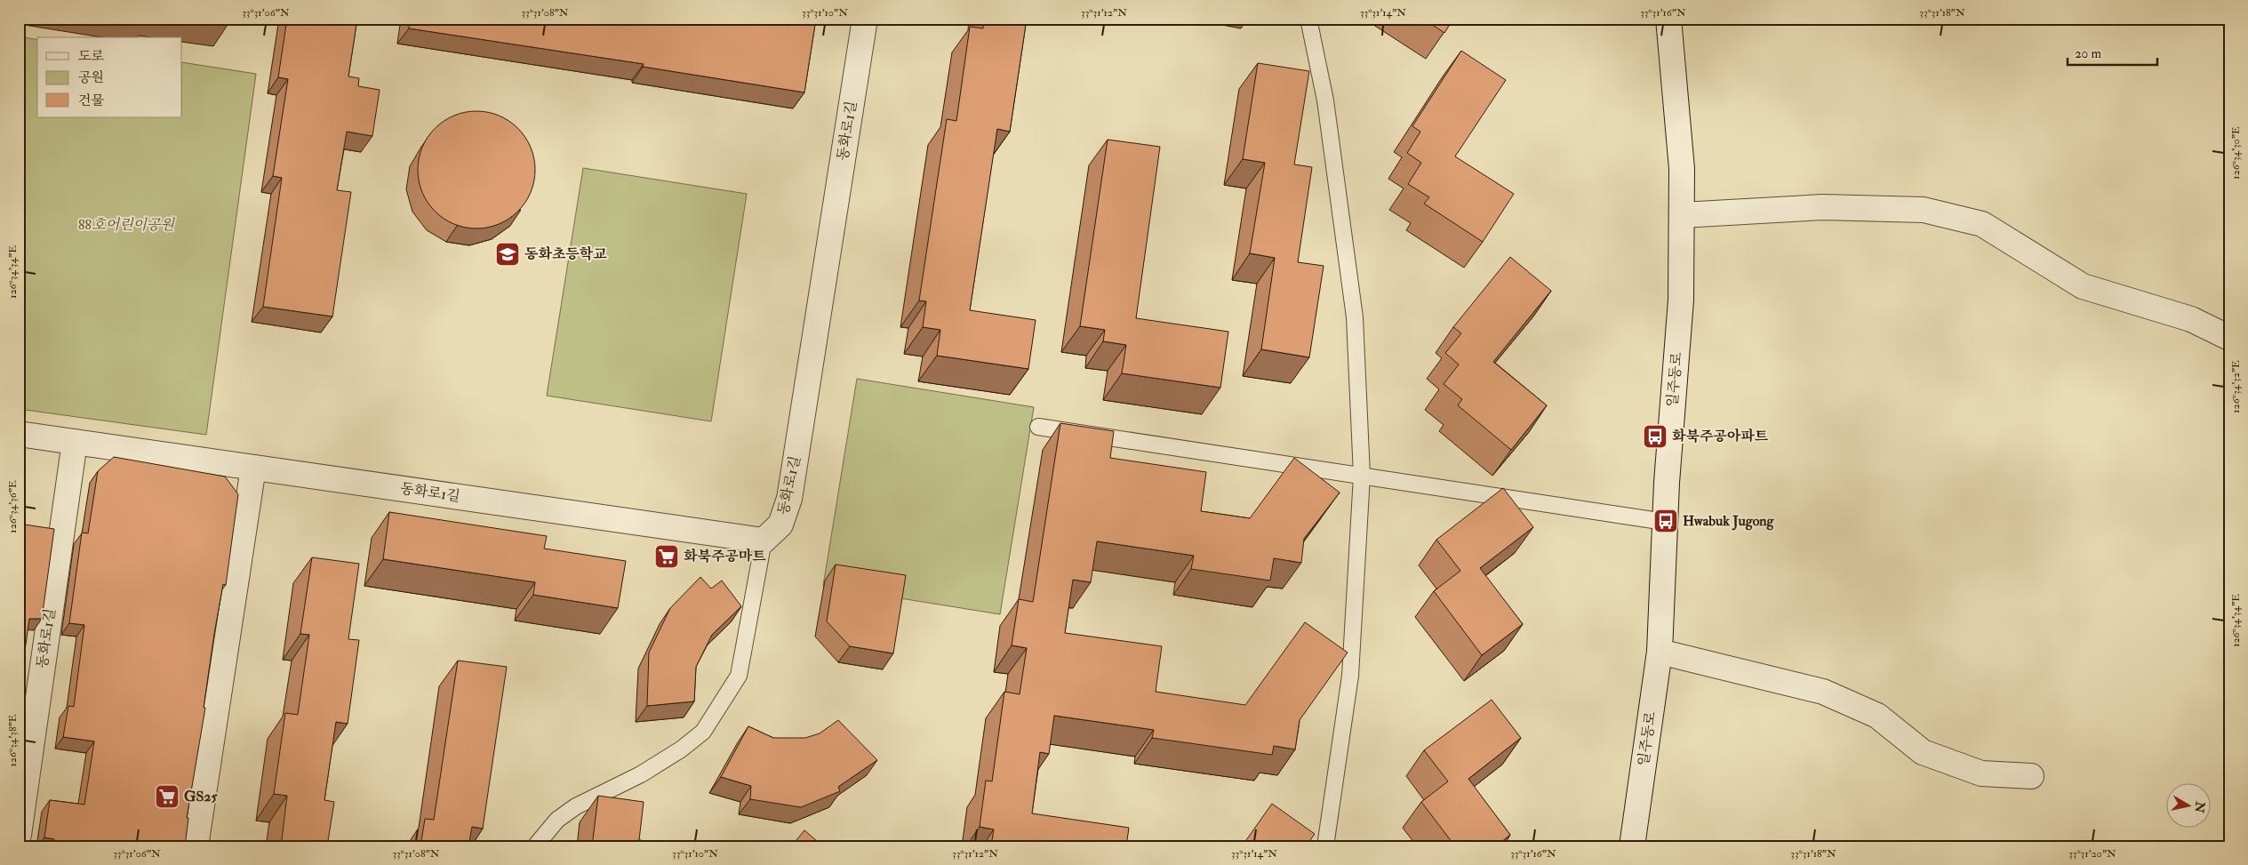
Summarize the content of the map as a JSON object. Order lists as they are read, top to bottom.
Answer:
{
  "streets": {
    "street": ["동화로1길", "일주동로"]
  },
  "parks": ["88호어린이공원"],
  "places": {
    "school or university": ["동화초등학교"],
    "bus stop": ["화북주공아파트", "Hwabuk Jugong"],
    "supermarket": ["화북주공마트", "GS25"]
  },
  "legend": ["도로", "공원", "건물"],
  "scale_bar": "20 m",
  "north": "right",
  "coordinates": [
    "33°31'06\"N",
    "33°31'08\"N",
    "33°31'10\"N",
    "33°31'12\"N",
    "33°31'14\"N",
    "33°31'16\"N",
    "33°31'18\"N",
    "126°34'30\"E",
    "126°34'34\"E",
    "126°34'32\"E",
    "126°34'36\"E",
    "126°34'38\"E",
    "33°31'20\"N"
  ]
}
